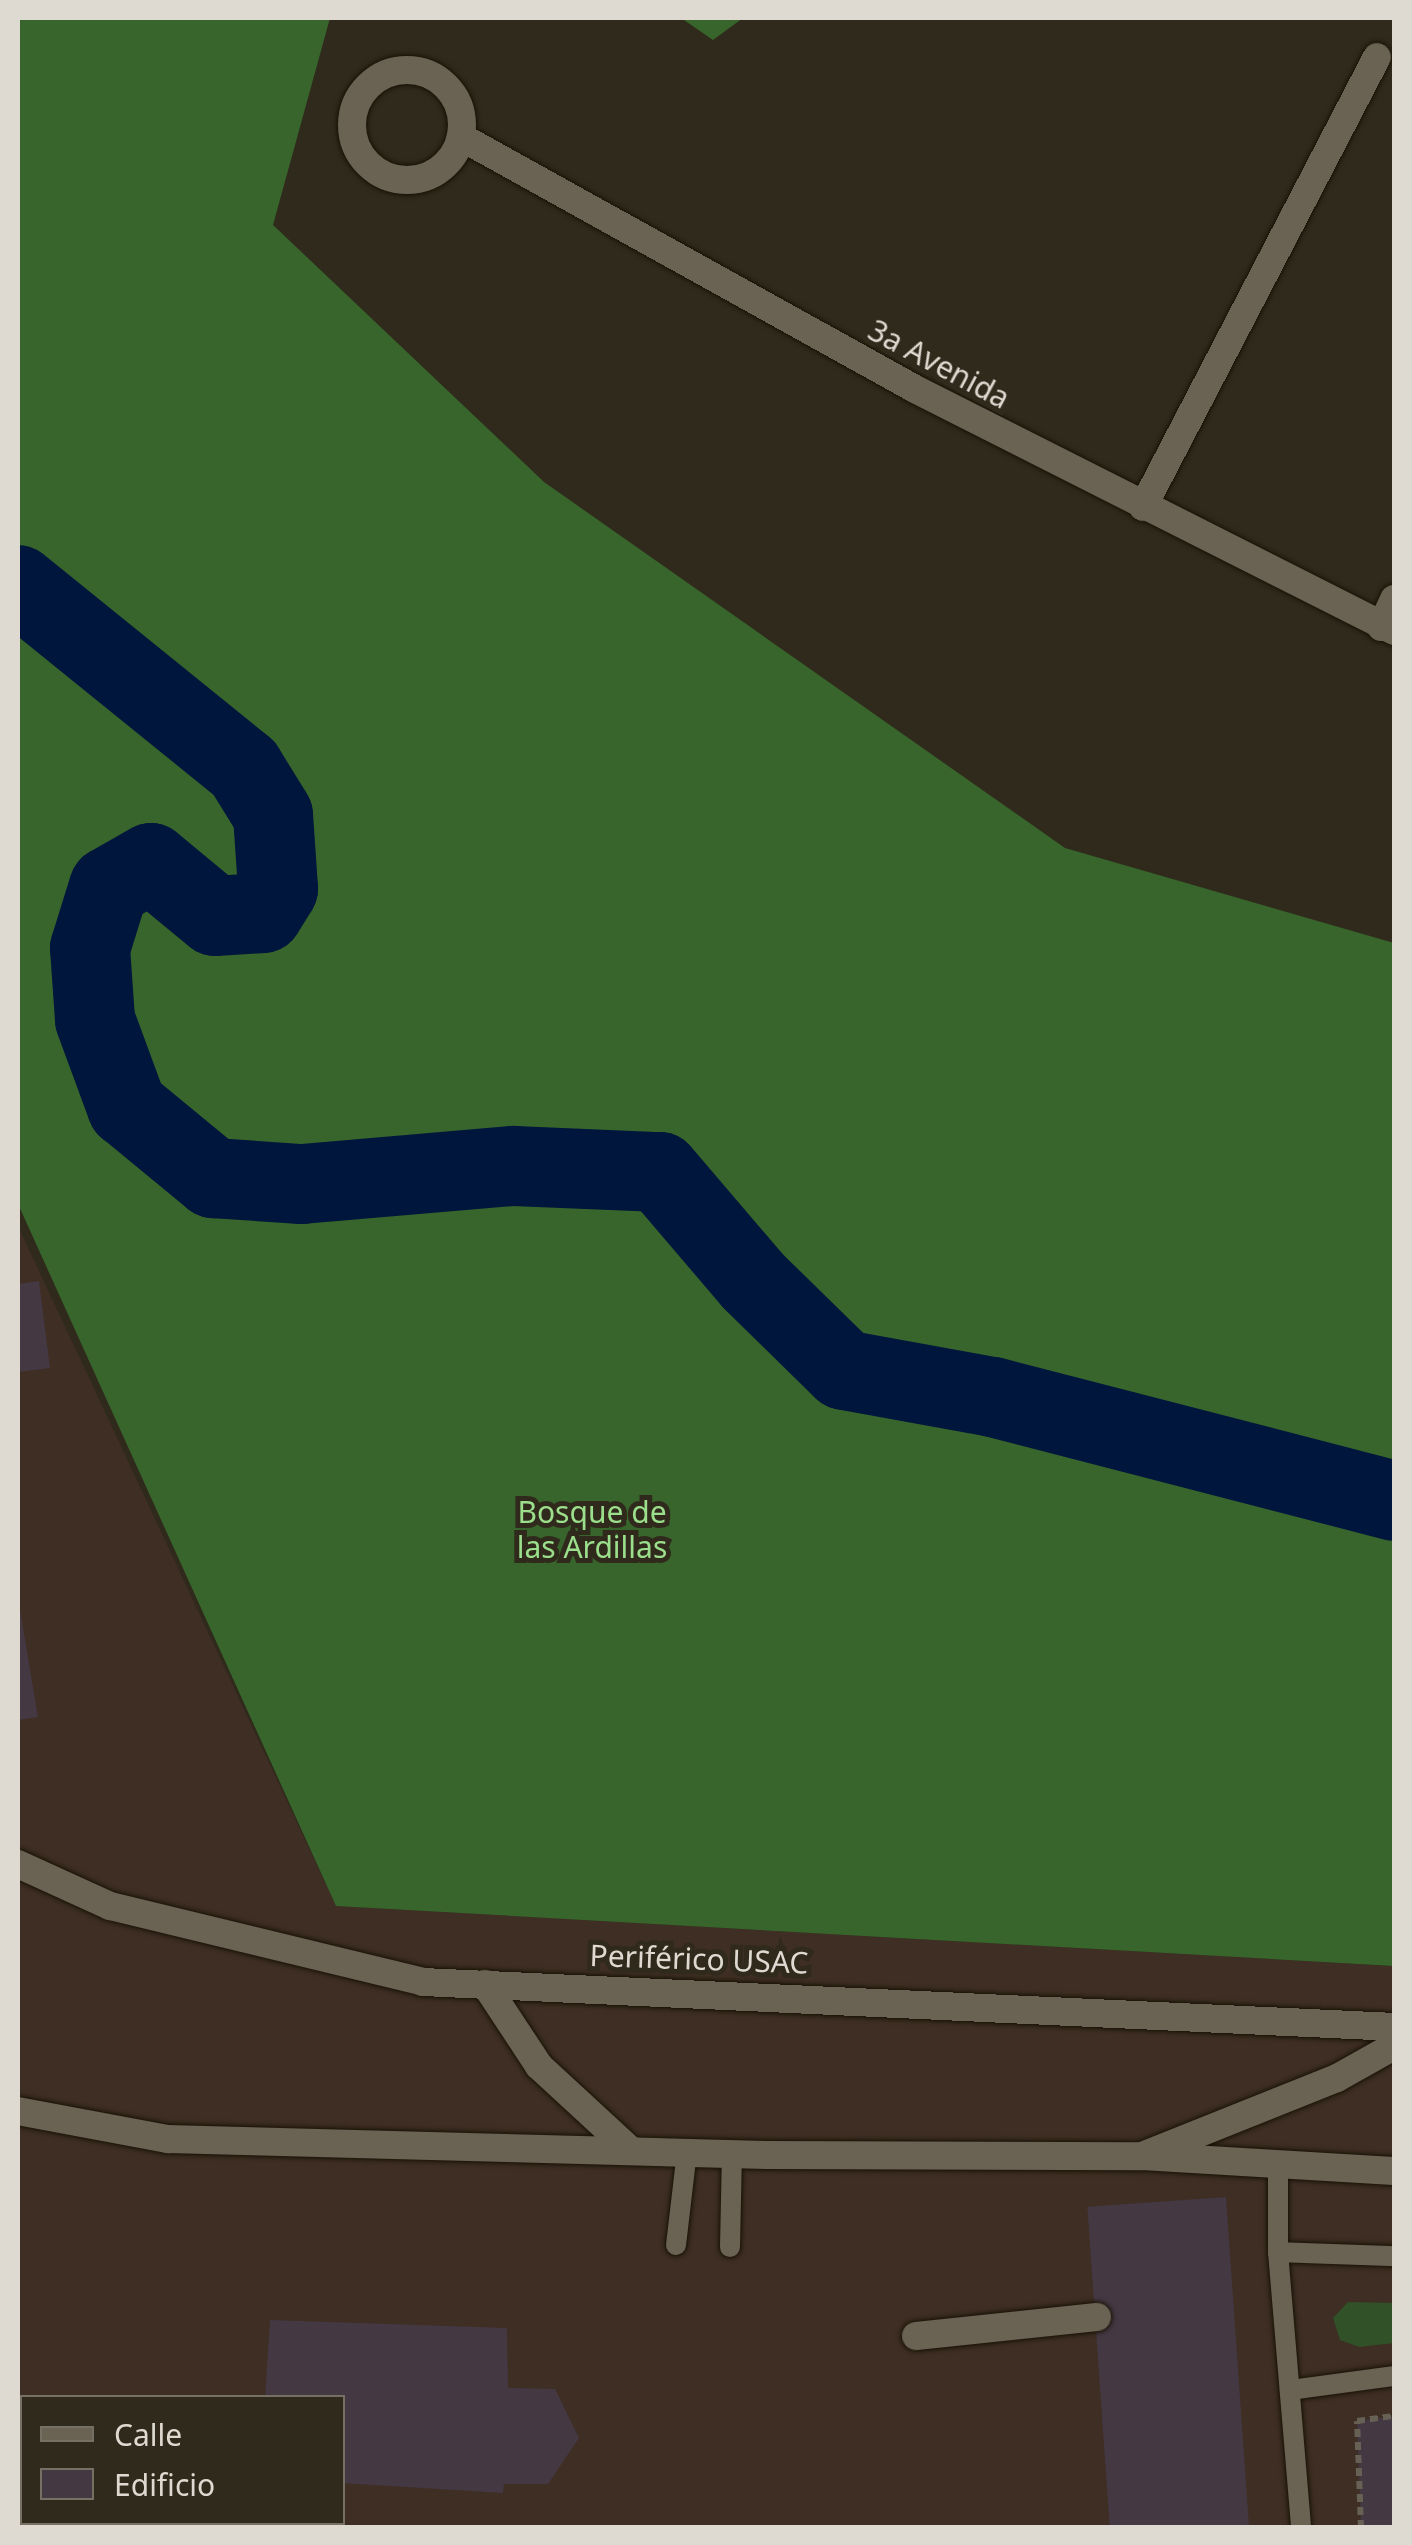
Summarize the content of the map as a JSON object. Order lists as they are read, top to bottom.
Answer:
{
  "streets": {
    "street": ["3a Avenida", "Periférico USAC"]
  },
  "parks": ["Bosque de las Ardillas"],
  "legend": ["Calle", "Edificio"]
}
